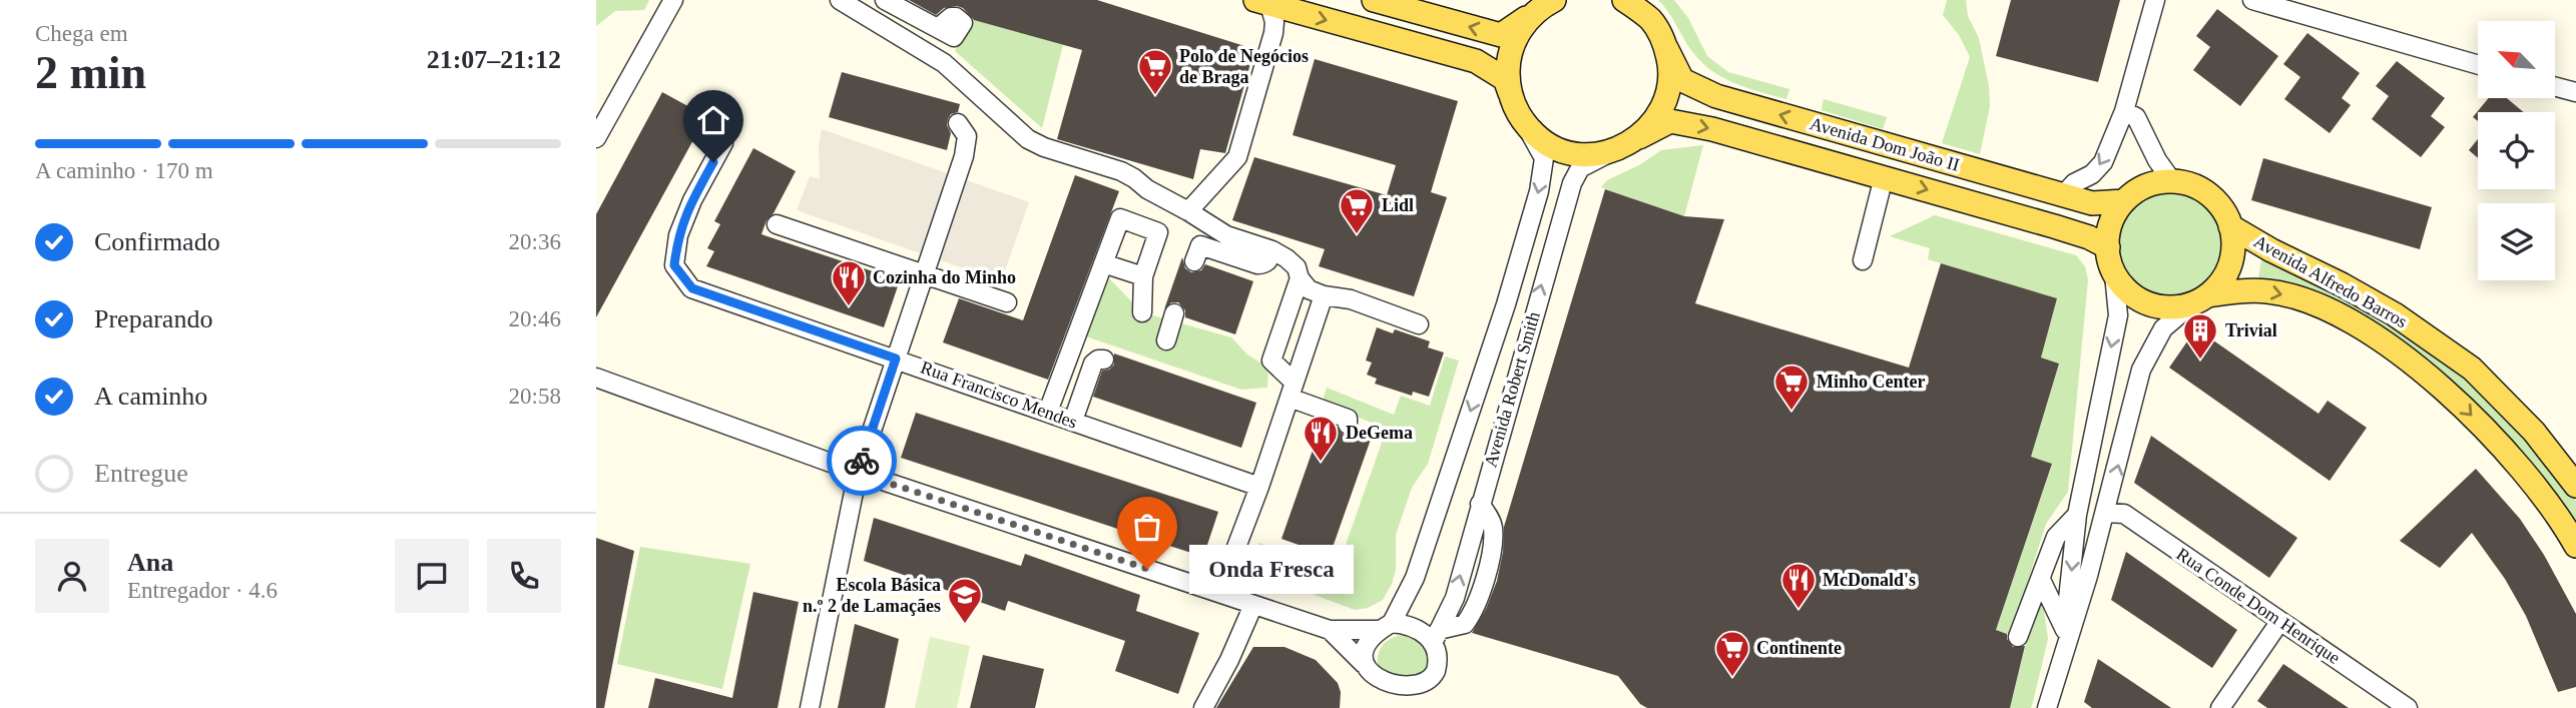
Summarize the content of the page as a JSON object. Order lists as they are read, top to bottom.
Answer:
{
  "streets": {
    "main road": ["Avenida Dom João II", "Avenida Alfredo Barros"],
    "street": ["Avenida Robert Smith", "Rua Francisco Mendes", "Rua Conde Dom Henrique"]
  },
  "crossings": [
    ["Avenida Dom João II", "Avenida Alfredo Barros"],
    ["Avenida Dom João II", "Avenida Robert Smith"]
  ],
  "places": {
    "supermarket": [
      "Polo de Negócios de Braga",
      "Lidl",
      "Minho Center",
      "Continente"
    ],
    "restaurant": ["Cozinha do Minho", "DeGema", "McDonald's"],
    "building": ["Trivial"],
    "other": ["Onda Fresca"],
    "school or university": ["Escola Básica n.º 2 de Lamaçães"]
  },
  "north": "top left",
  "page": {
    "heading": ["2 min", "Chega em", "21:07–21:12"],
    "panel": ["Ana", "Entregador · 4.6"],
    "bar": "A caminho · 170 m",
    "list": [
      ["Confirmado", "20:36"],
      ["Preparando", "20:46"],
      ["A caminho", "20:58"],
      "Entregue"
    ],
    "bubble": "Onda Fresca"
  }
}
